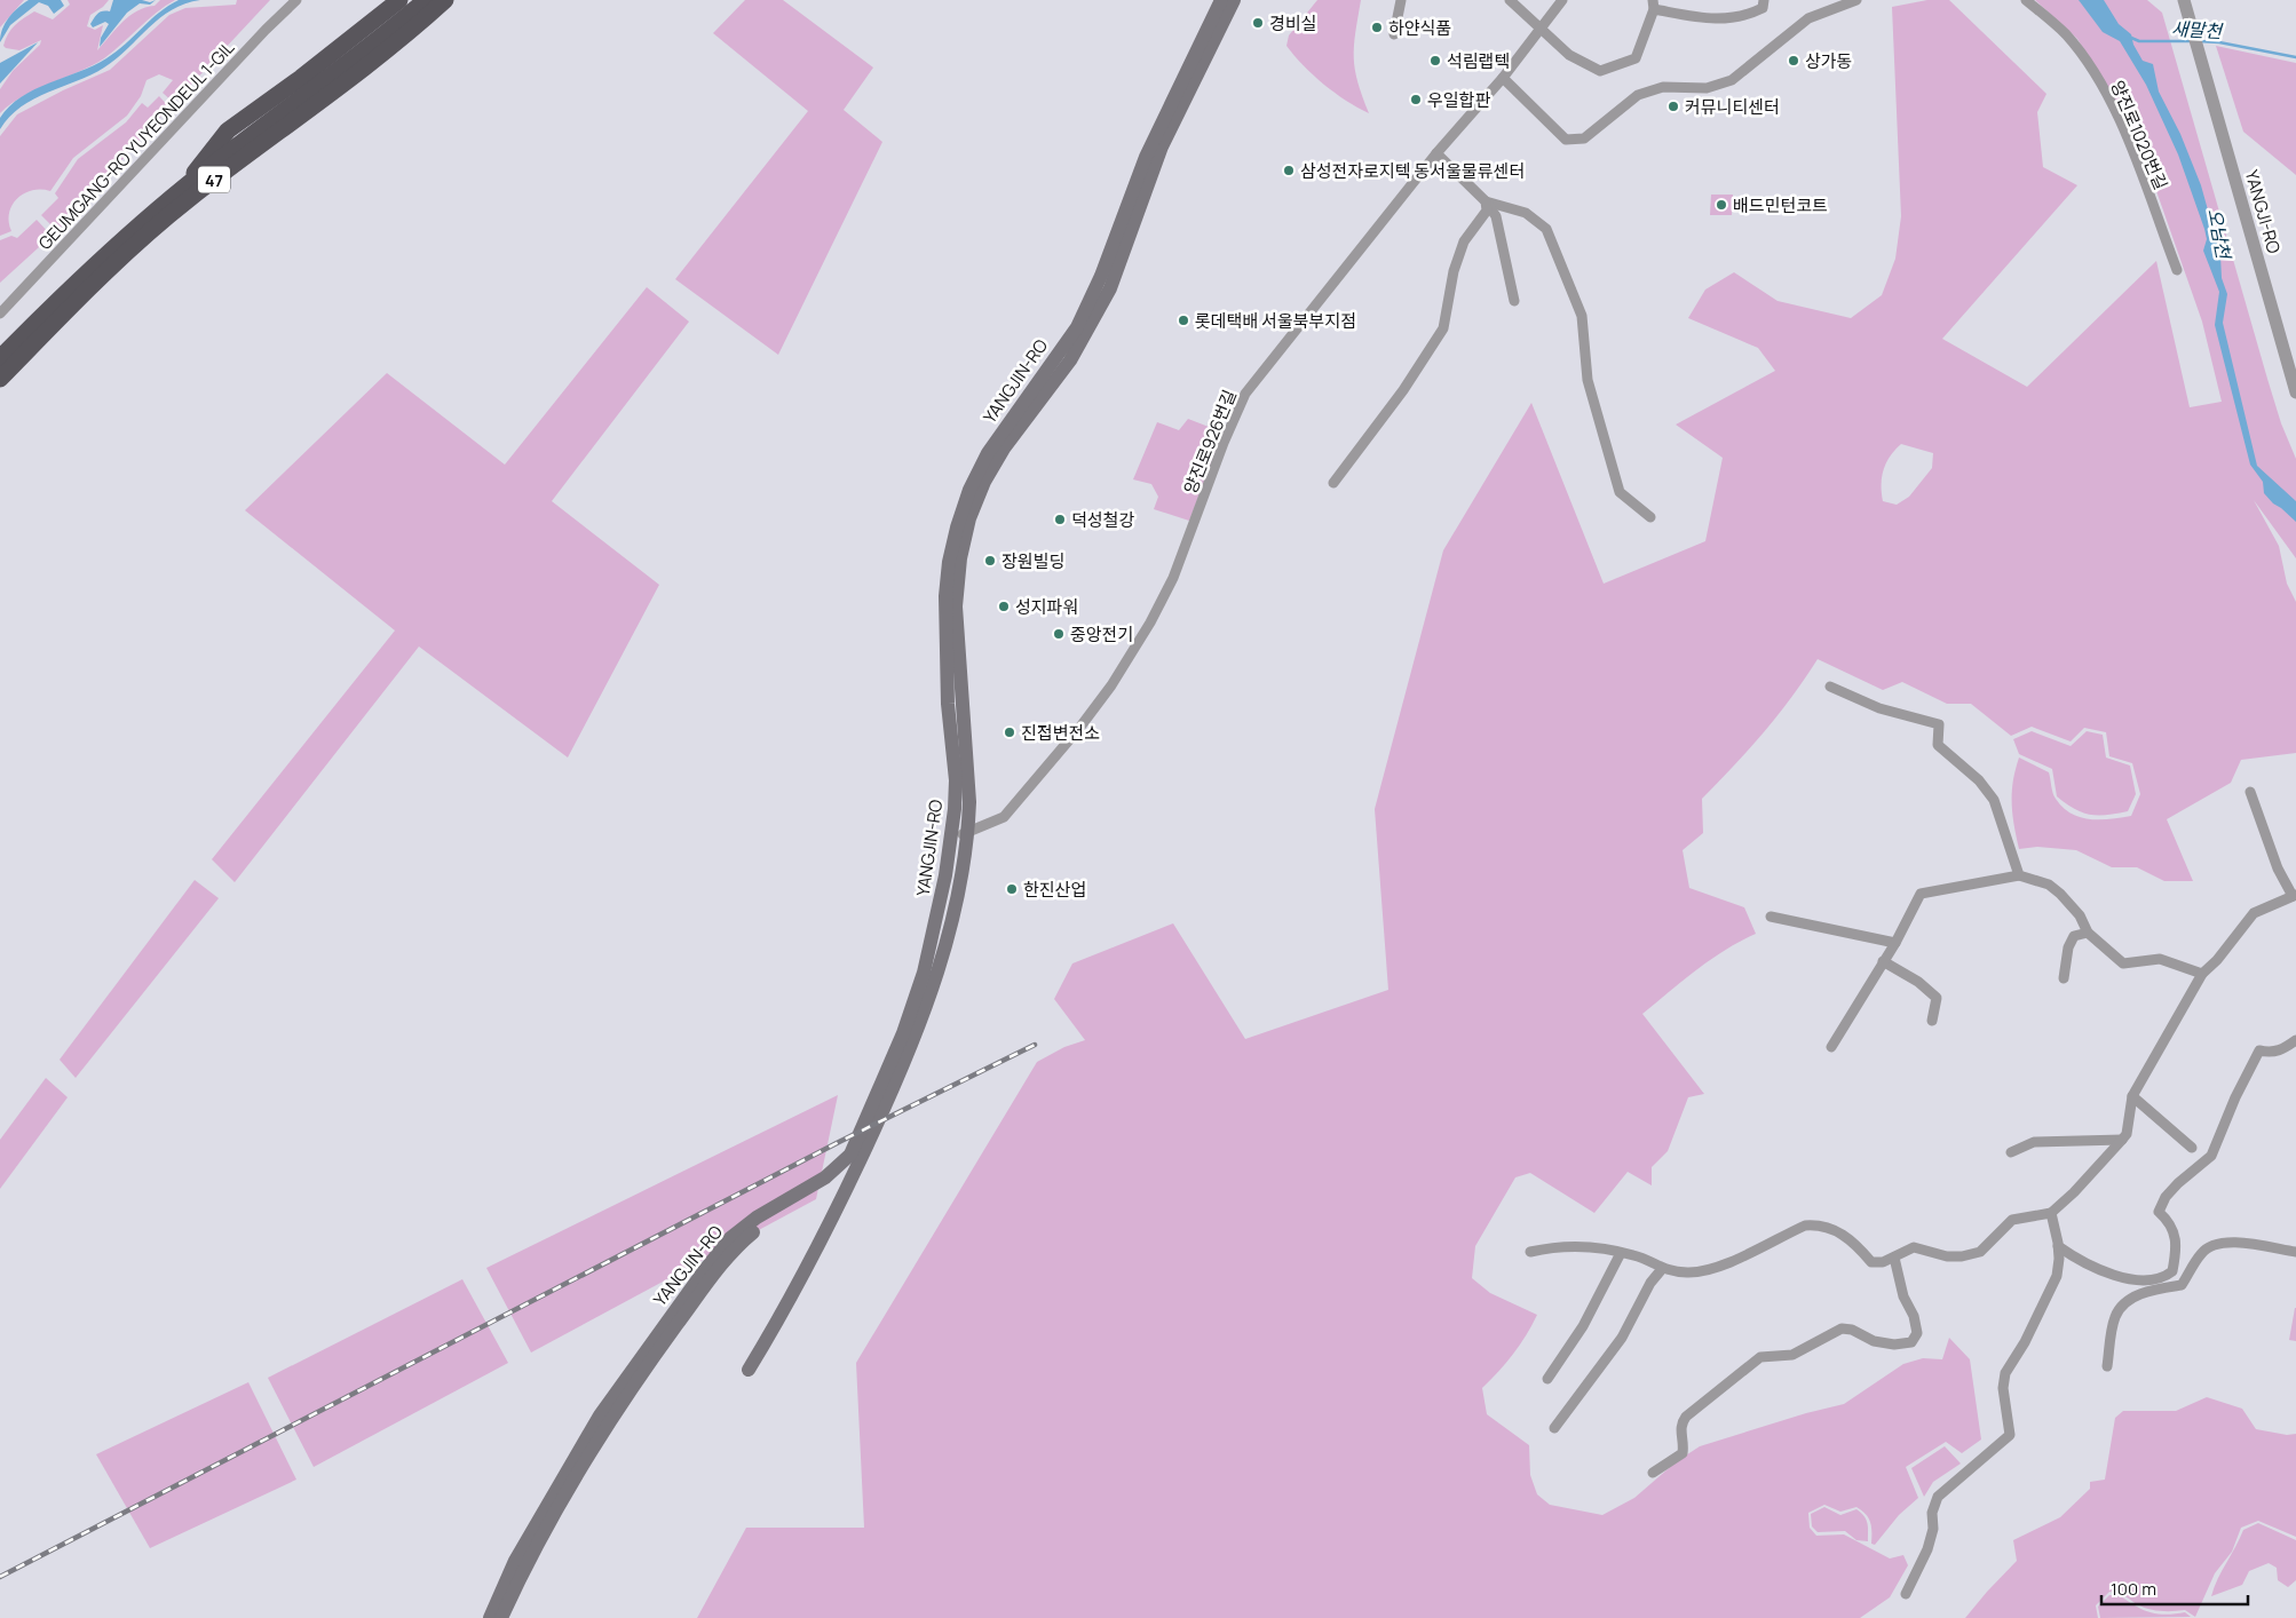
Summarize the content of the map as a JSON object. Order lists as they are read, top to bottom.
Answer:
{
  "streets": {
    "highway": ["47"],
    "main road": ["YANGJIN-RO"],
    "street": [
      "양진로1020번길",
      "GEUMGANG-RO YUYEONDEUL 1-GIL",
      "YANGJI-RO",
      "양진로926번길"
    ]
  },
  "crossings": [
    ["YANGJIN-RO", "양진로926번길"]
  ],
  "water": ["새말천", "오남천"],
  "places": [
    "경비실",
    "하얀식품",
    "석림랩텍",
    "상가동",
    "우일합판",
    "커뮤니티센터",
    "삼성전자로지텍 동서울물류센터",
    "배드민턴코트",
    "롯데택배 서울북부지점",
    "덕성철강",
    "장원빌딩",
    "성지파워",
    "중앙전기",
    "진접변전소",
    "한진산업"
  ],
  "scale_bar": "100 m"
}
